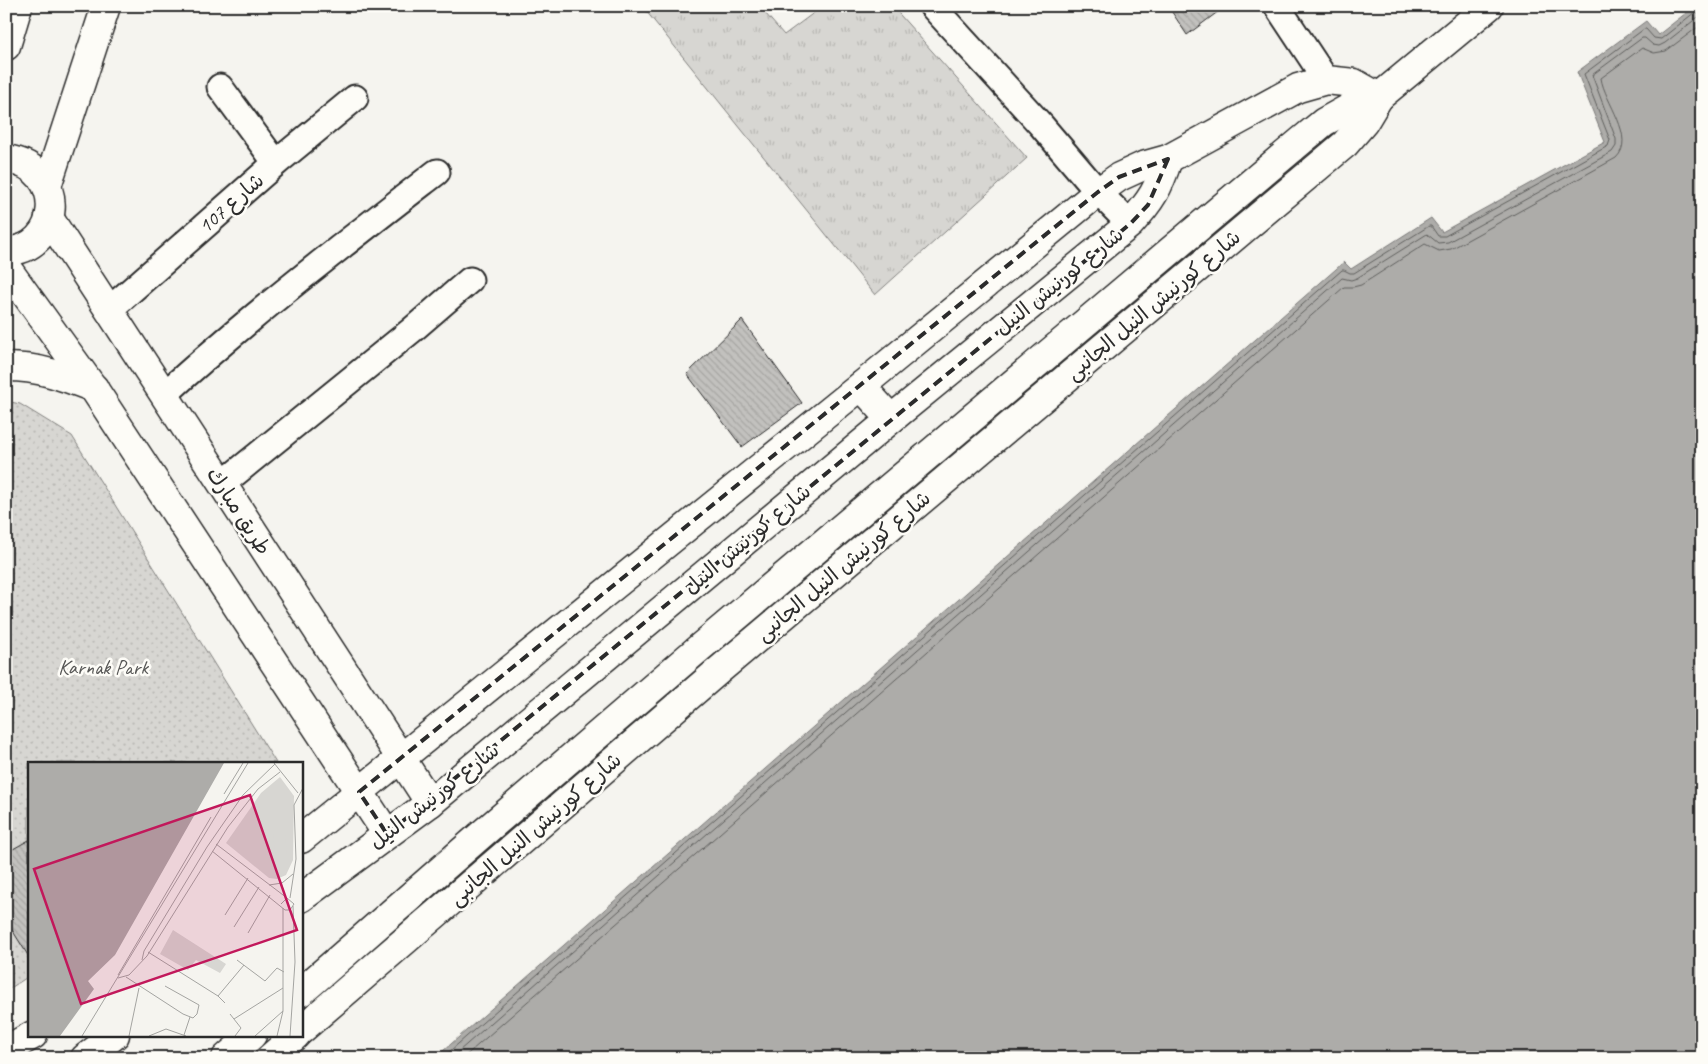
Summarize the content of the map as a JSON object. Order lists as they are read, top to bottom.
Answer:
{
  "streets": {
    "street": [
      "شارع 107",
      "شارع كورنيش النيل",
      "شارع كورنيش النيل الجانبى",
      "طريق مبارك"
    ]
  },
  "crossings": [
    ["شارع 107", "طريق مبارك"],
    ["شارع كورنيش النيل", "شارع كورنيش النيل الجانبى"],
    ["شارع كورنيش النيل", "طريق مبارك"]
  ],
  "parks": ["Karnak Park"]
}
